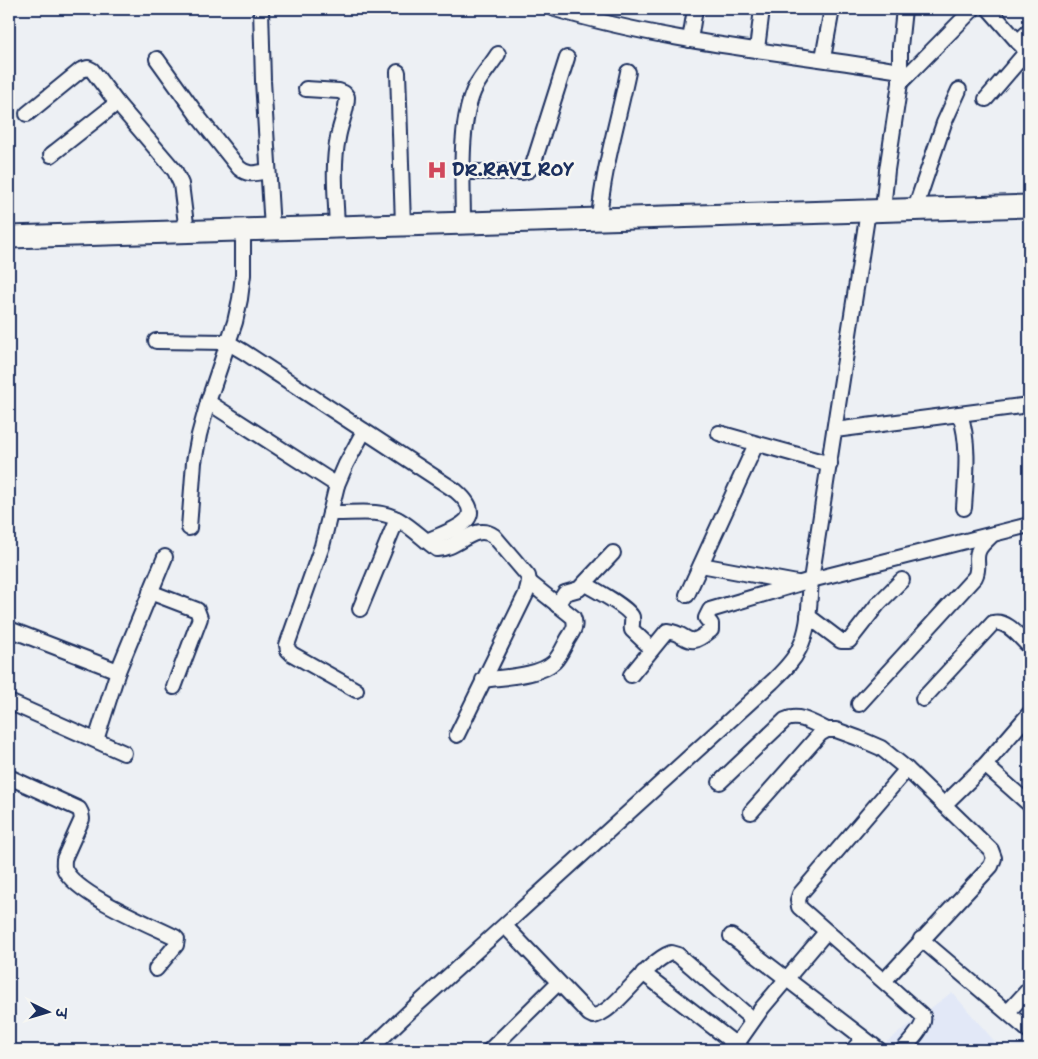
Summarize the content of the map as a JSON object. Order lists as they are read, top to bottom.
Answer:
{
  "places": {
    "hospital": ["DR.RAVI ROY"]
  },
  "north": "right"
}
